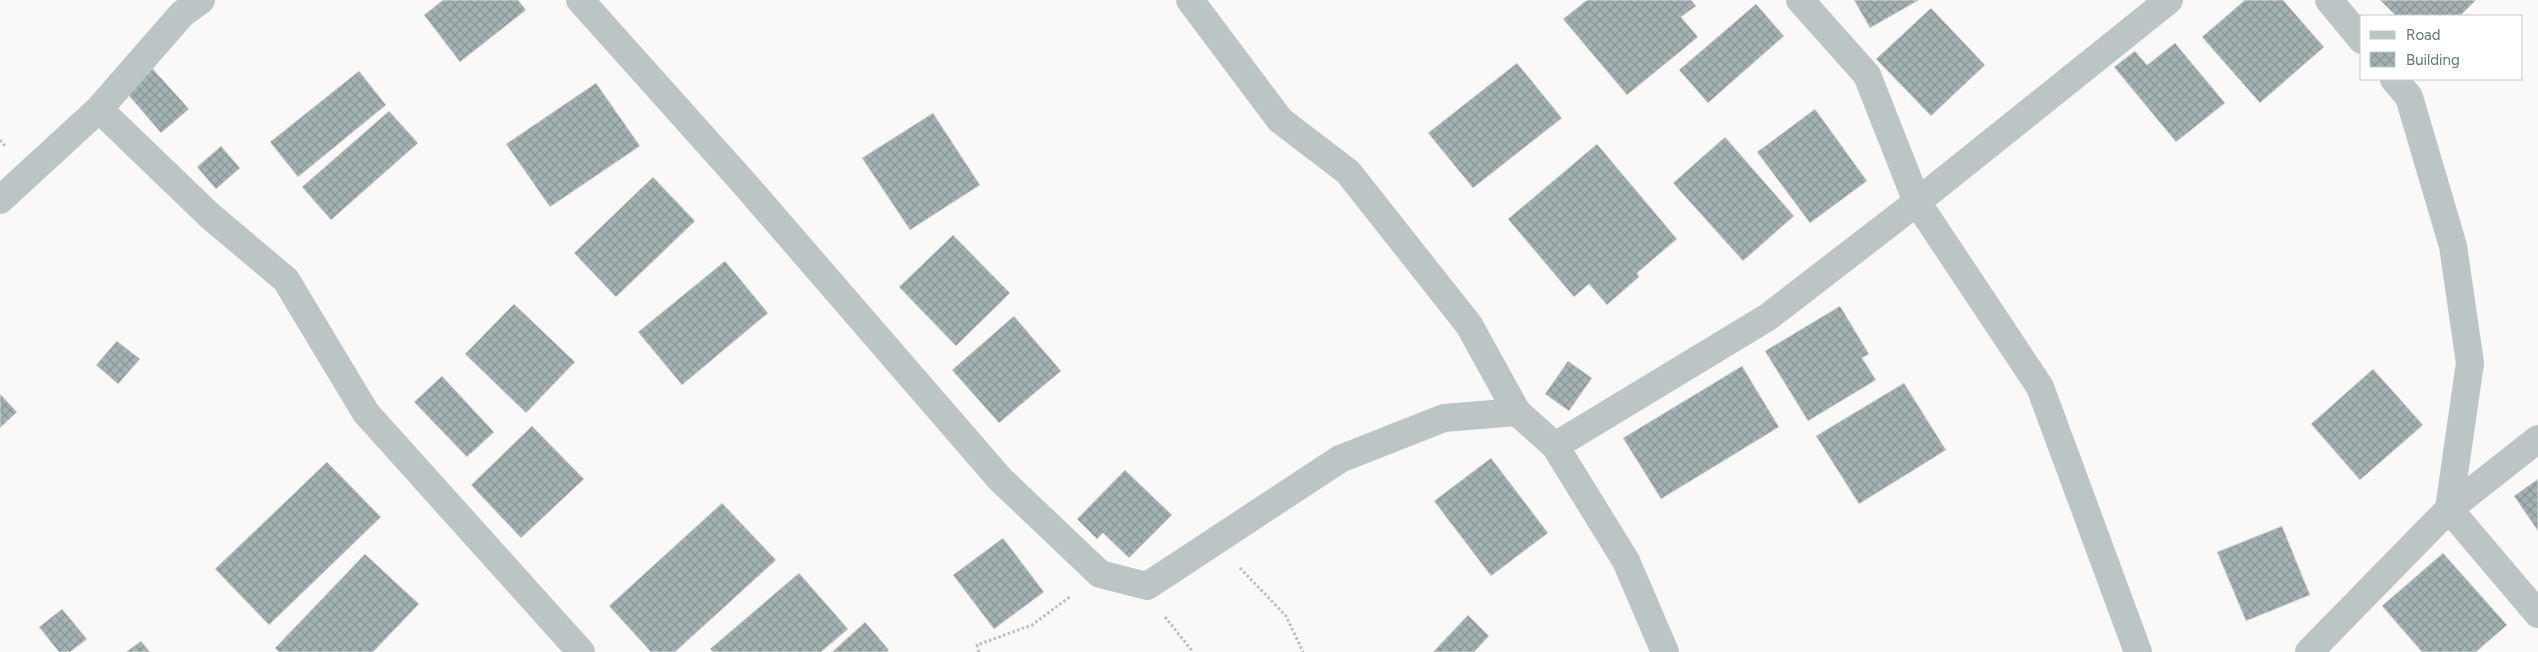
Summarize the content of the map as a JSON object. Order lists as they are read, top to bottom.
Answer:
{
  "legend": ["Road", "Building"]
}
